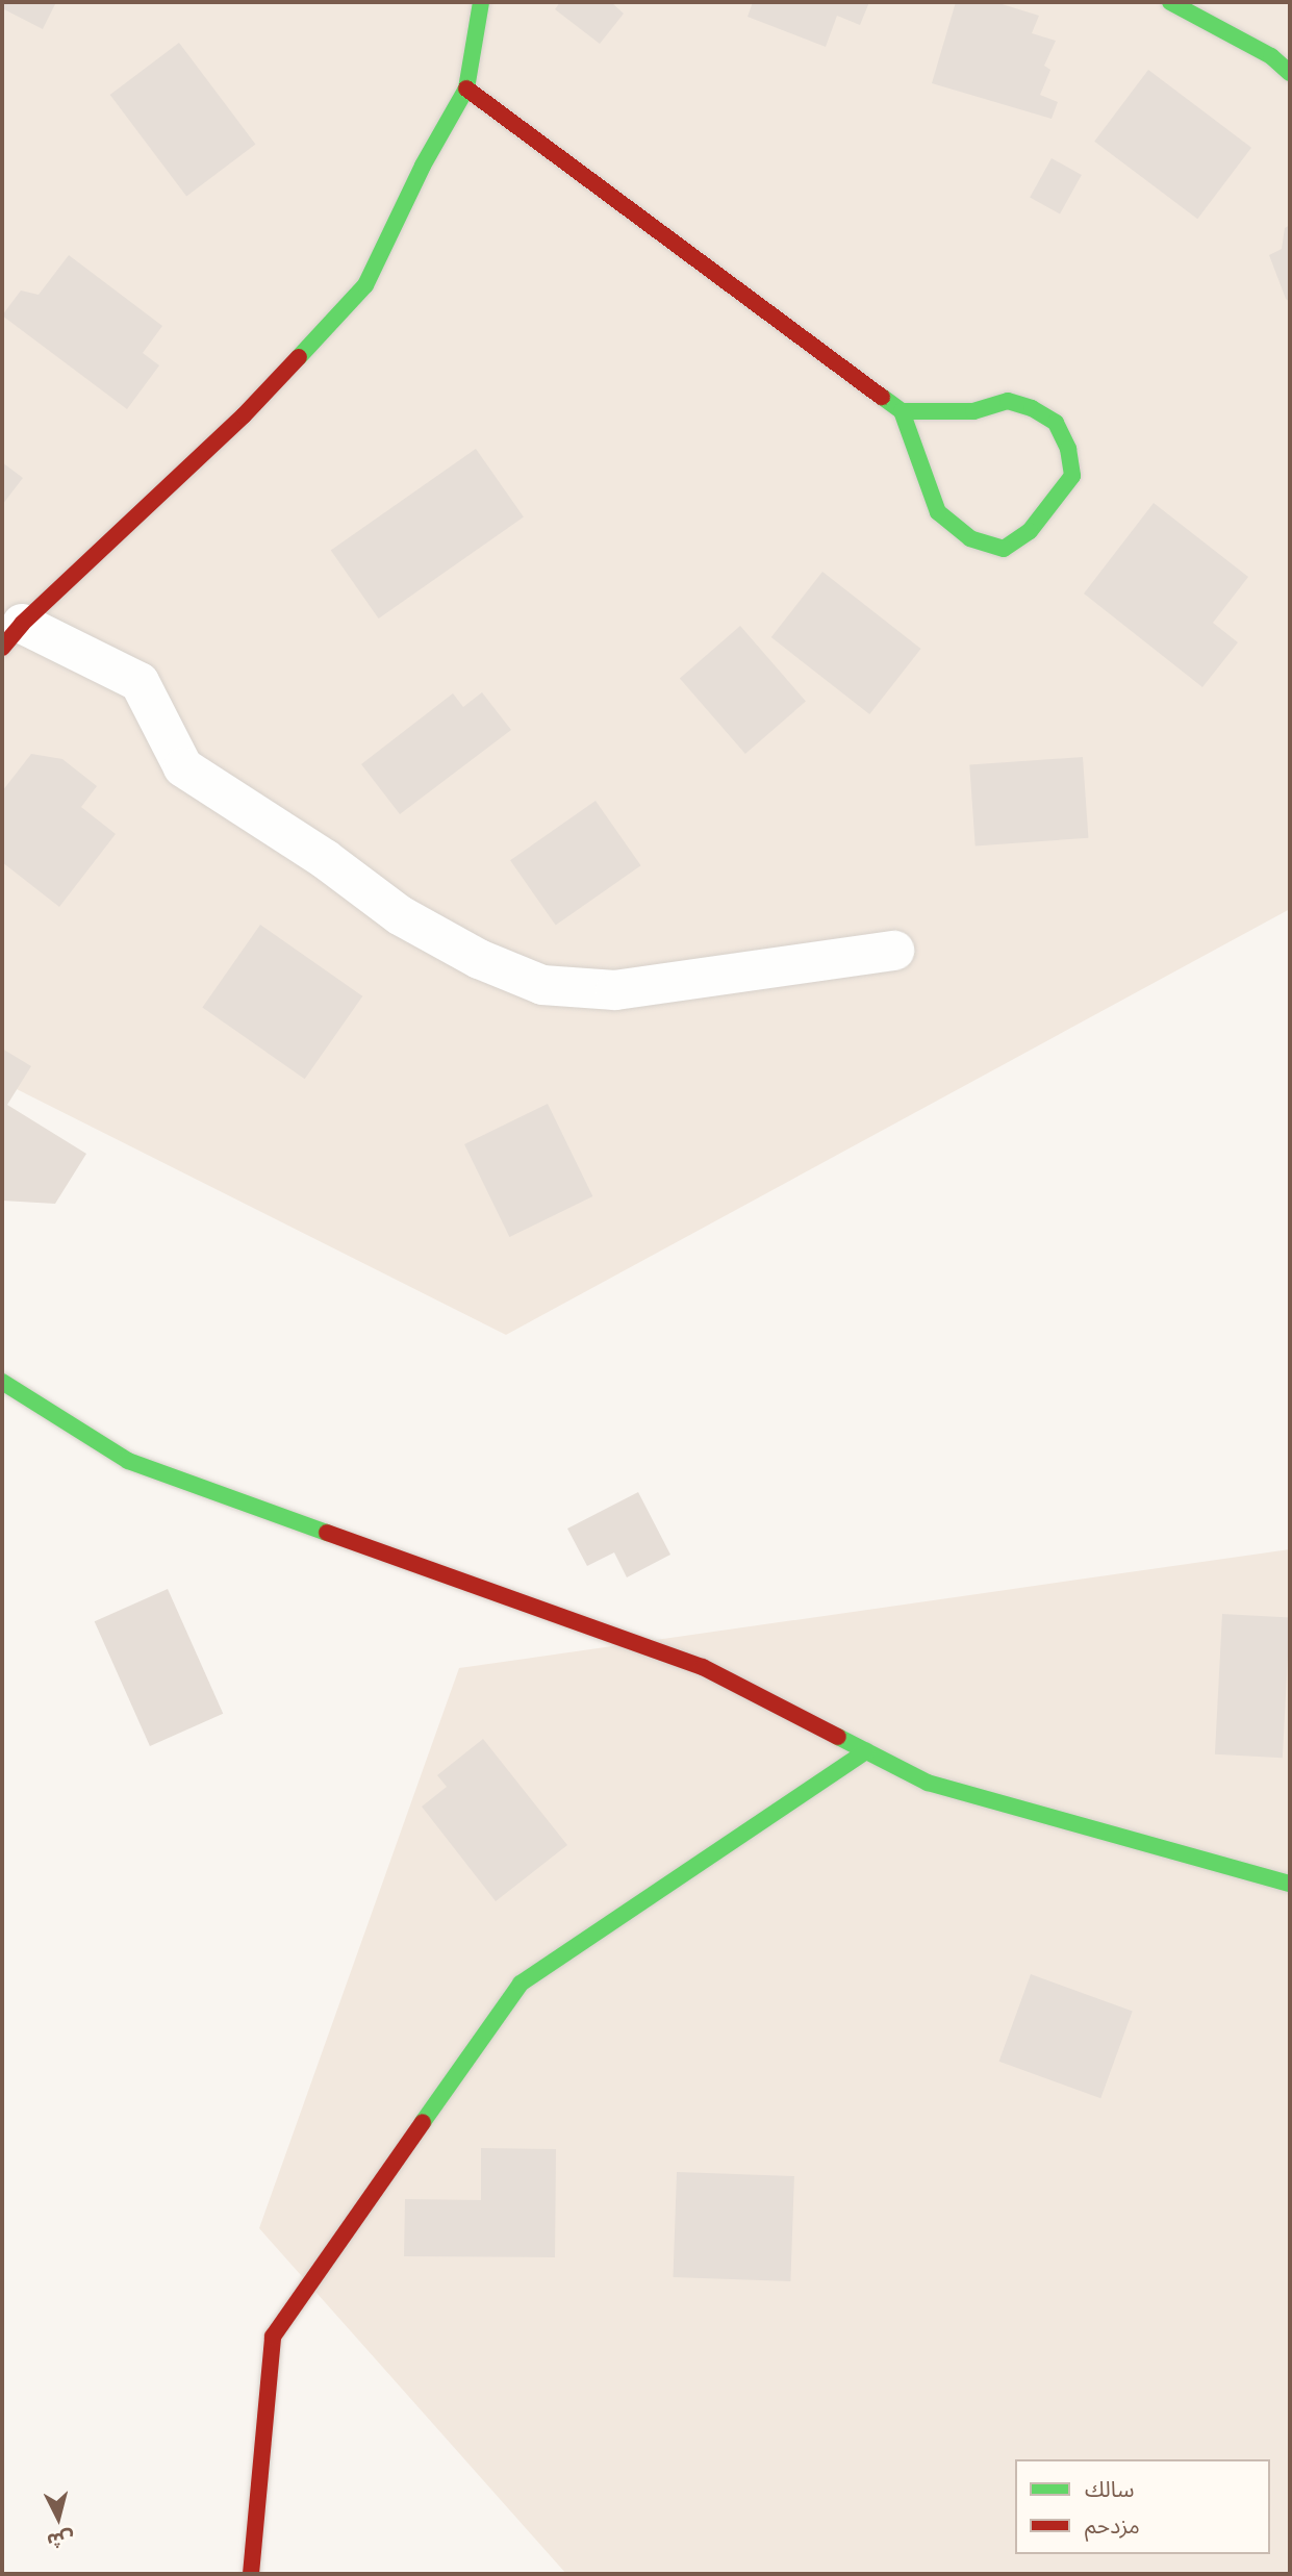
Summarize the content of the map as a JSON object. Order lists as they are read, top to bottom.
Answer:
{
  "legend": ["سالك", "مزدحم"],
  "north": "bottom"
}
